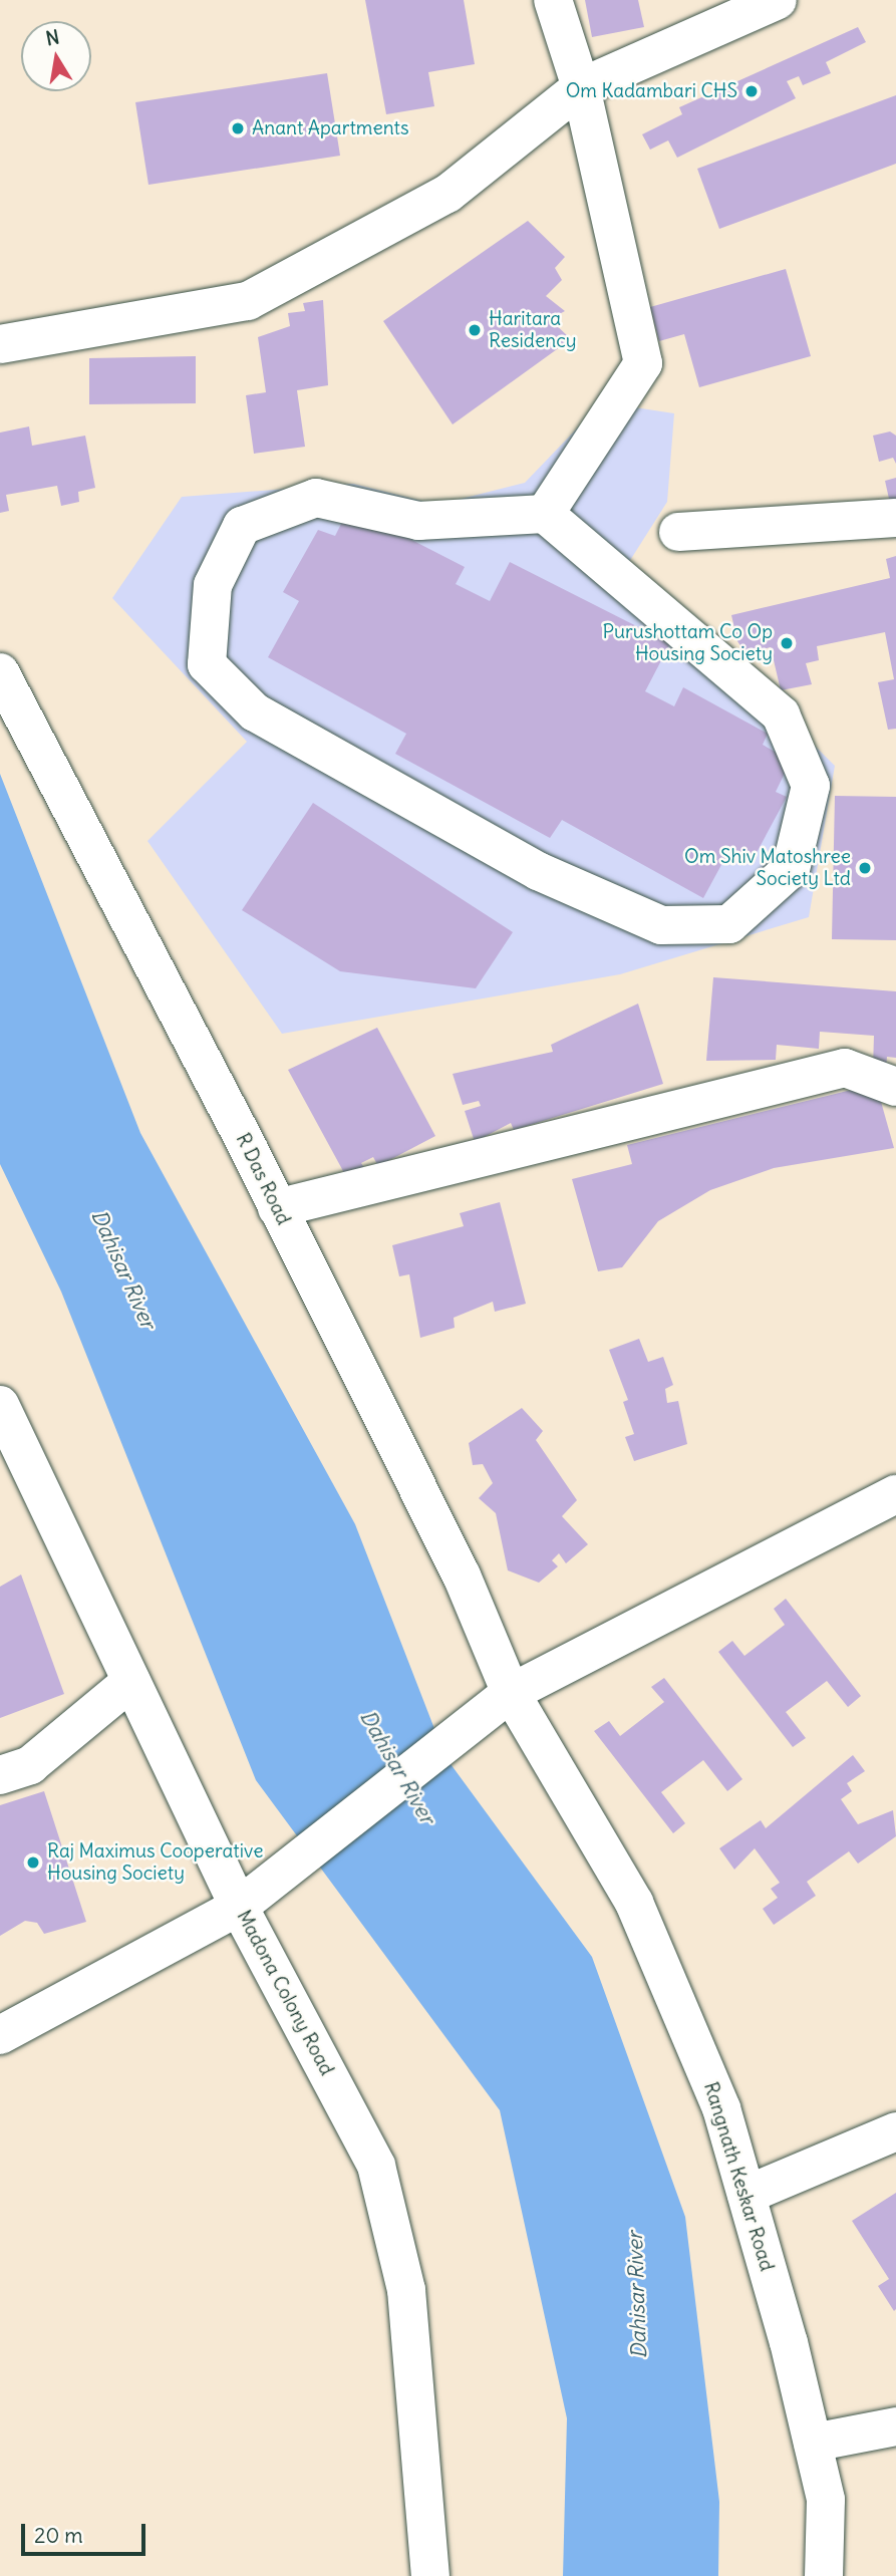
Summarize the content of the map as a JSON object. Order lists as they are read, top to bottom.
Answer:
{
  "streets": {
    "street": ["R Das Road", "Madona Colony Road", "Rangnath Keskar Road"]
  },
  "crossings": [
    ["R Das Road", "Rangnath Keskar Road"]
  ],
  "water": ["Dahisar River"],
  "places": [
    "Om Kadambari CHS",
    "Anant Apartments",
    "Haritara Residency",
    "Purushottam Co Op Housing Society",
    "Om Shiv Matoshree Society Ltd",
    "Raj Maximus Cooperative Housing Society"
  ],
  "scale_bar": "20 m",
  "north": "top"
}
